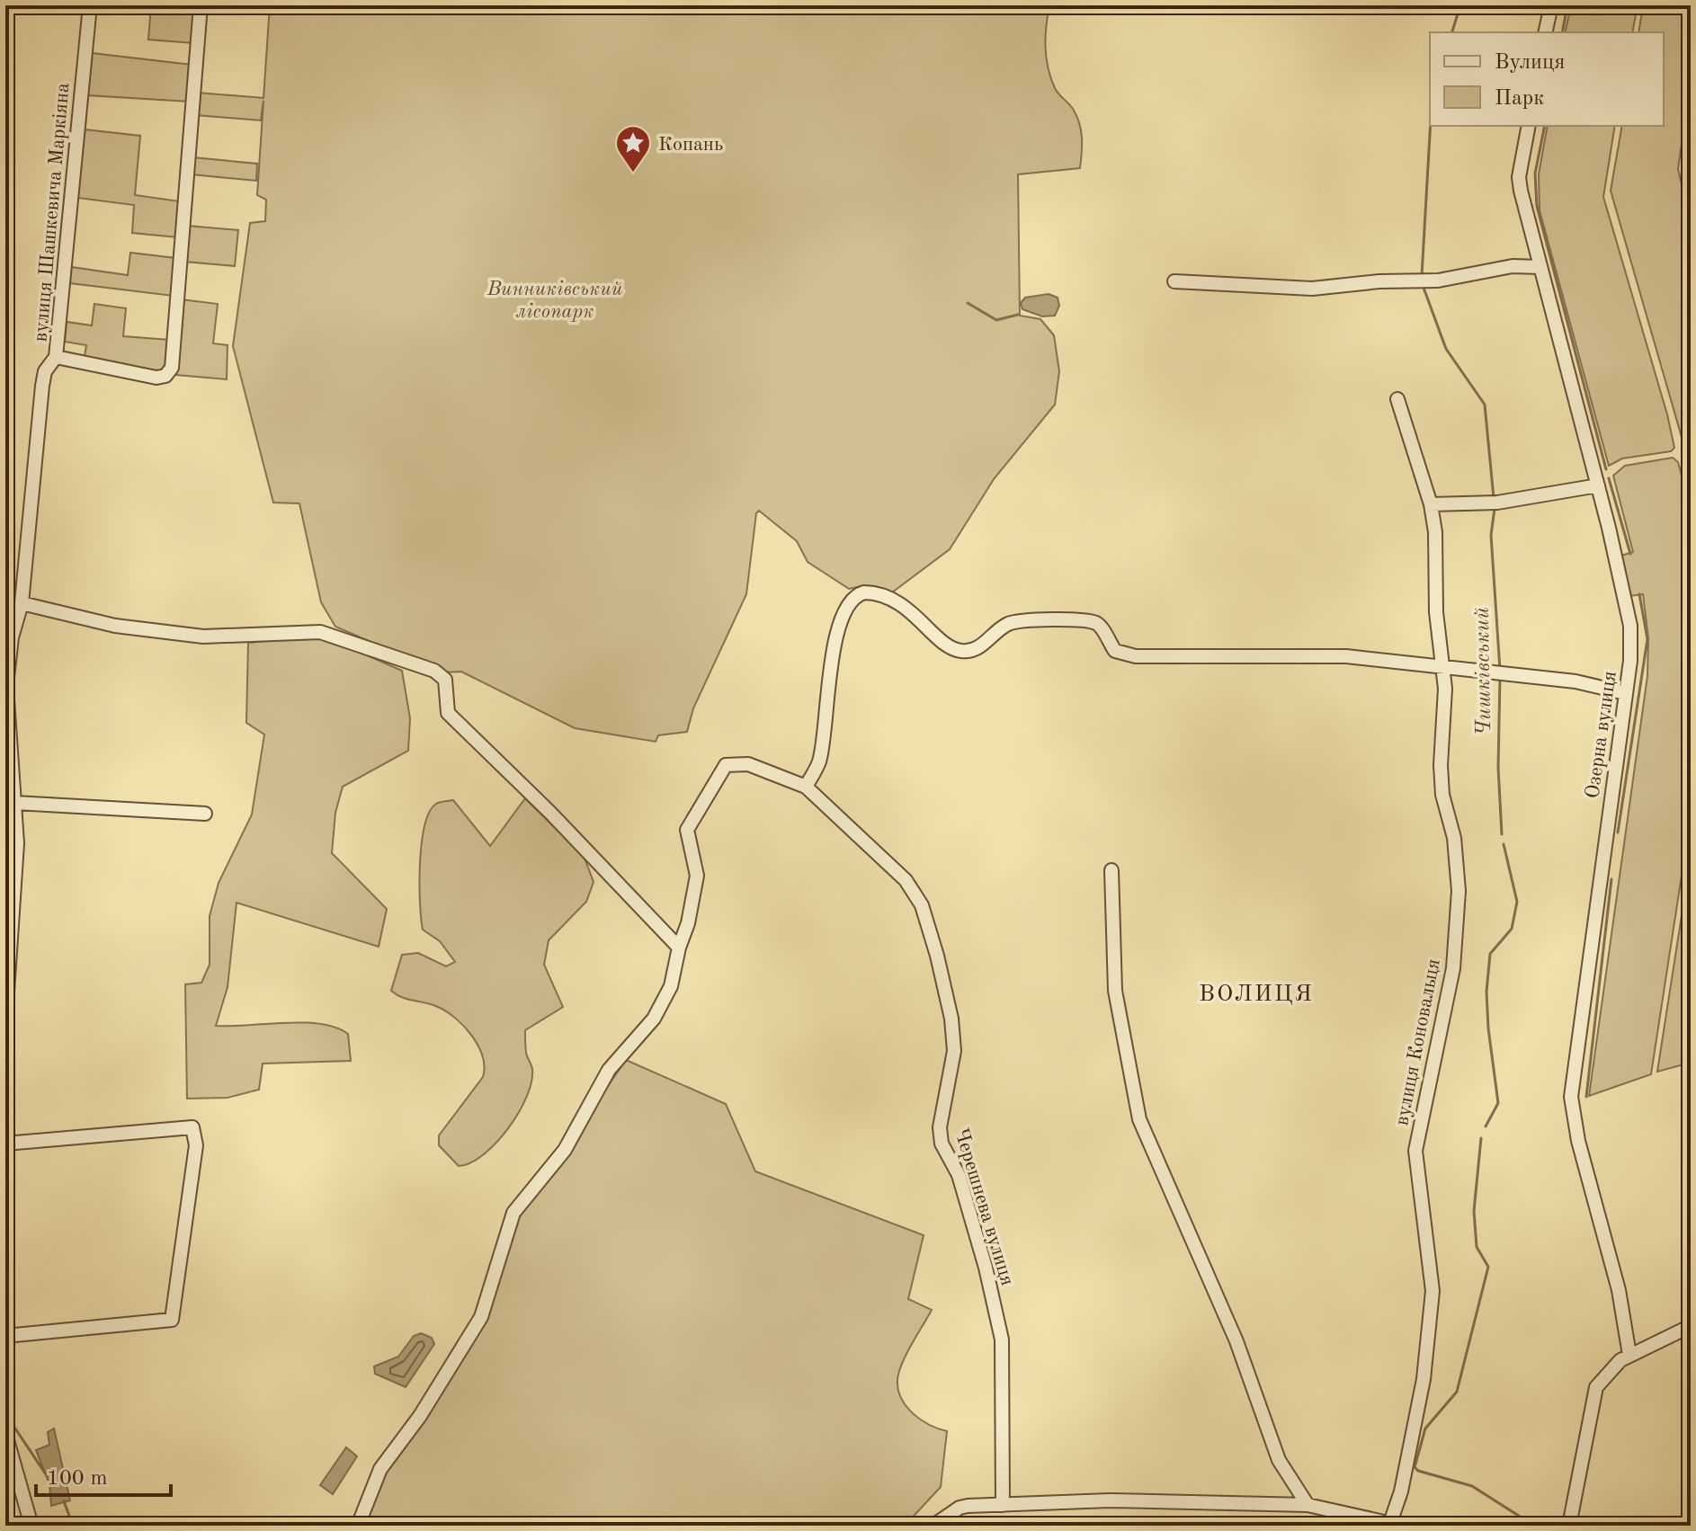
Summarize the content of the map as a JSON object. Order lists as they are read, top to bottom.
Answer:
{
  "streets": {
    "street": [
      "вулиця Шашкевича Маркіяна",
      "Озерна вулиця",
      "вулиця Коновальця",
      "Черешнева вулиця"
    ]
  },
  "districts": ["ВОЛИЦЯ"],
  "water": ["Чишківський"],
  "parks": ["Винниківський лісопарк"],
  "places": {
    "place": ["Копань"]
  },
  "legend": ["Вулиця", "Парк"],
  "scale_bar": "100 m"
}
